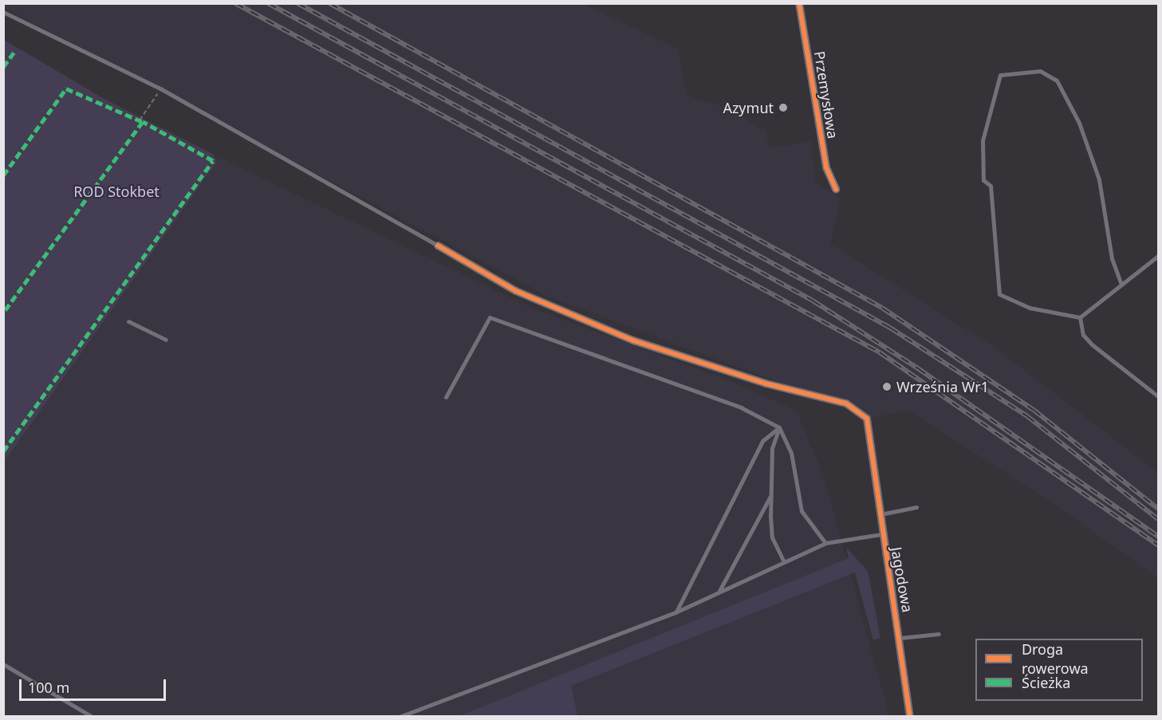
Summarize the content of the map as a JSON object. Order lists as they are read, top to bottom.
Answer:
{
  "streets": {
    "street": ["Przemysłowa", "Jagodowa"]
  },
  "parks": ["ROD Stokbet"],
  "places": ["Azymut", "Września Wr1"],
  "legend": ["Droga rowerowa", "Ścieżka"],
  "scale_bar": "100 m"
}
